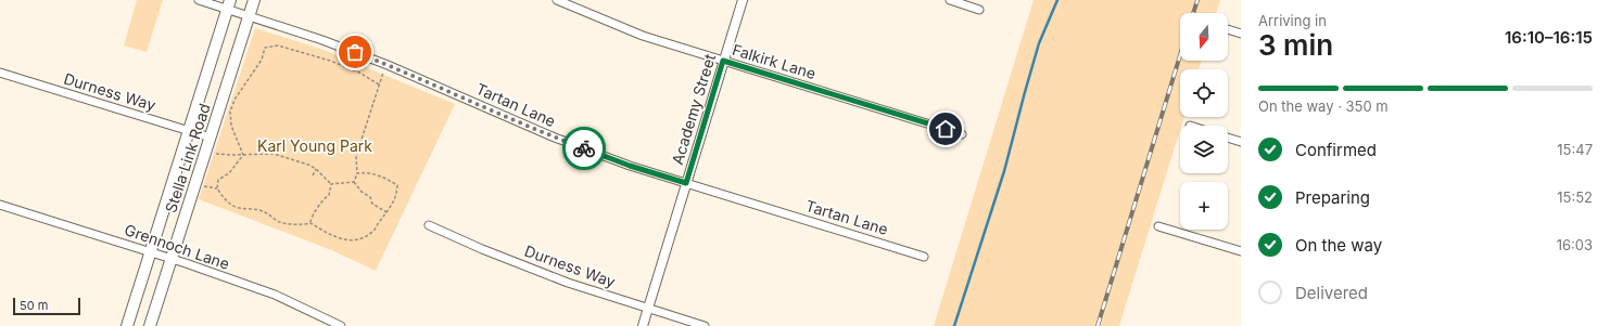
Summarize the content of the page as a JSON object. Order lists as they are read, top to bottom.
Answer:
{
  "streets": {
    "main road": ["Stella Link Road"],
    "street": [
      "Falkirk Lane",
      "Durness Way",
      "Tartan Lane",
      "Academy Street",
      "Grennoch Lane"
    ]
  },
  "crossings": [
    ["Falkirk Lane", "Academy Street"],
    ["Durness Way", "Academy Street"],
    ["Durness Way", "Stella Link Road"],
    ["Tartan Lane", "Academy Street"],
    ["Tartan Lane", "Stella Link Road"],
    ["Stella Link Road", "Grennoch Lane"]
  ],
  "parks": ["Karl Young Park"],
  "scale_bar": "50 m",
  "north": "bottom",
  "page": {
    "heading": ["3 min", "Arriving in", "16:10–16:15"],
    "map_buttons": "+",
    "bar": "On the way · 350 m",
    "list": [
      ["Confirmed", "15:47"],
      ["Preparing", "15:52"],
      ["On the way", "16:03"],
      "Delivered"
    ],
    "scale": "50 m"
  }
}
